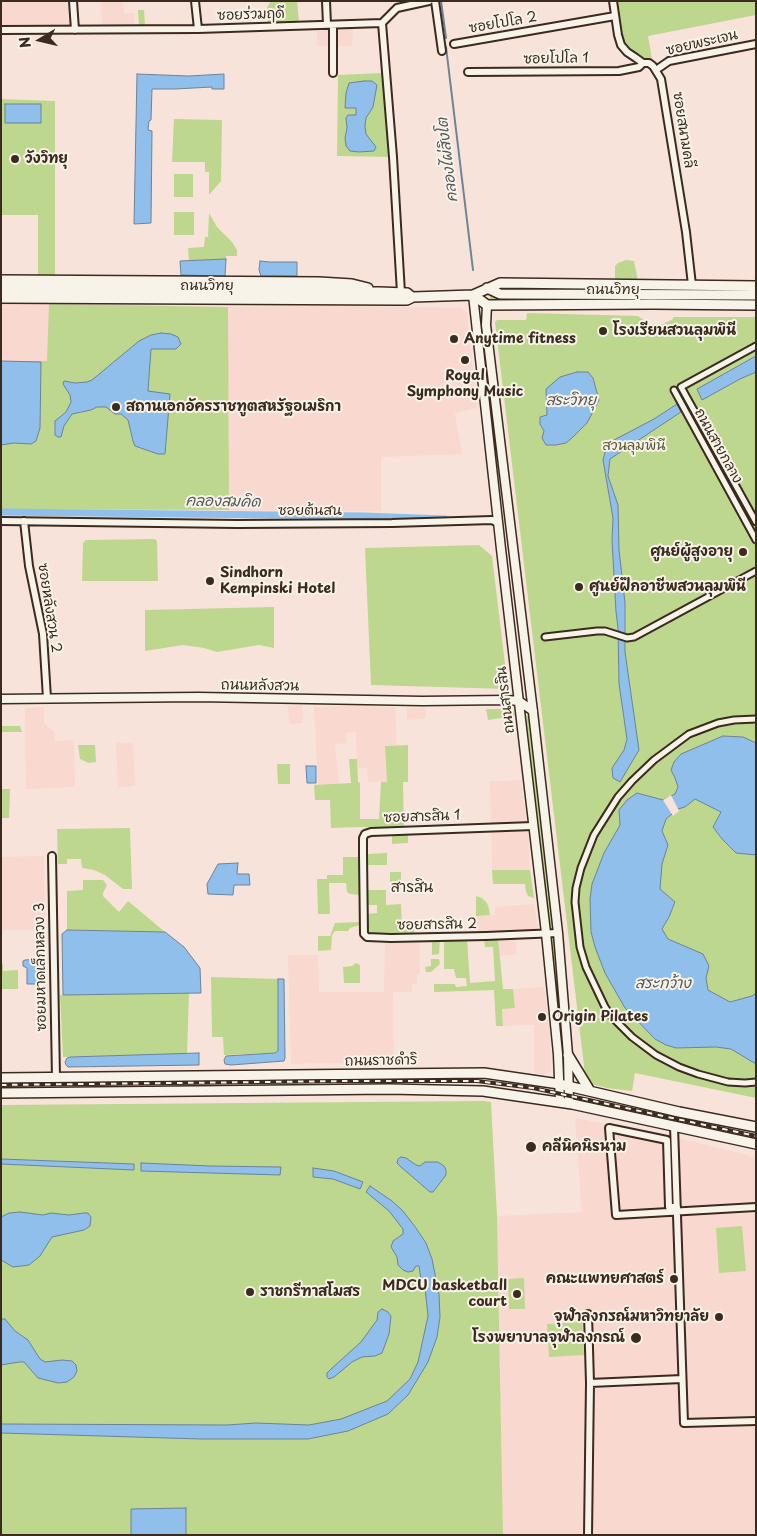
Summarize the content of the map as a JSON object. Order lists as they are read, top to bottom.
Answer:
{
  "streets": {
    "main road": ["ถนนวิทยุ", "ถนนราชดำริ"],
    "street": [
      "ซอยร่วมฤดี",
      "ซอยโปโล 2",
      "ซอยพระเจน",
      "ซอยโปโล 1",
      "ซอยสนามคลี",
      "ถนนสายกลาง",
      "ซอยต้นสน",
      "ซอยหลังสวน 2",
      "ถนนหลังสวน",
      "ถนนสารสิน",
      "ซอยสารสิน 1",
      "ซอยสารสิน 2",
      "ซอยมหาดเล็กหลวง 3"
    ]
  },
  "crossings": [
    ["ซอยพระเจน", "ซอยสนามคลี"],
    ["ซอยสนามคลี", "ถนนวิทยุ"],
    ["ถนนวิทยุ", "ถนนสารสิน"],
    ["ซอยต้นสน", "ซอยหลังสวน 2"],
    ["ซอยต้นสน", "ถนนสารสิน"],
    ["ซอยหลังสวน 2", "ถนนหลังสวน"],
    ["ถนนหลังสวน", "ถนนสารสิน"],
    ["ถนนสารสิน", "ซอยสารสิน 1"],
    ["ถนนสารสิน", "ซอยสารสิน 2"],
    ["ถนนสารสิน", "ถนนราชดำริ"],
    ["ซอยสารสิน 1", "ซอยสารสิน 2"],
    ["ซอยมหาดเล็กหลวง 3", "ถนนราชดำริ"]
  ],
  "districts": ["สารสิน"],
  "water": [
    "คลองไผ่สิงโต",
    "สระวิทยุ",
    "คลองสมคิด",
    "สระกว้าง"
  ],
  "parks": ["สวนลุมพินี"],
  "places": [
    "วังวิทยุ",
    "โรงเรียนสวนลุมพินี",
    "Anytime fitness",
    "Royal Symphony Music",
    "สถานเอกอัครราชทูตสหรัฐอเมริกา",
    "ศูนย์ผู้สูงอายุ",
    "Sindhorn Kempinski Hotel",
    "ศูนย์ฝึกอาชีพสวนลุมพินี",
    "Origin Pilates",
    "คลีนิคนิรนาม",
    "คณะแพทยศาสตร์",
    "ราชกรีฑาสโมสร",
    "MDCU basketball court",
    "จุฬาลงกรณ์มหาวิทยาลัย",
    "โรงพยาบาลจุฬาลงกรณ์"
  ],
  "north": "left"
}
